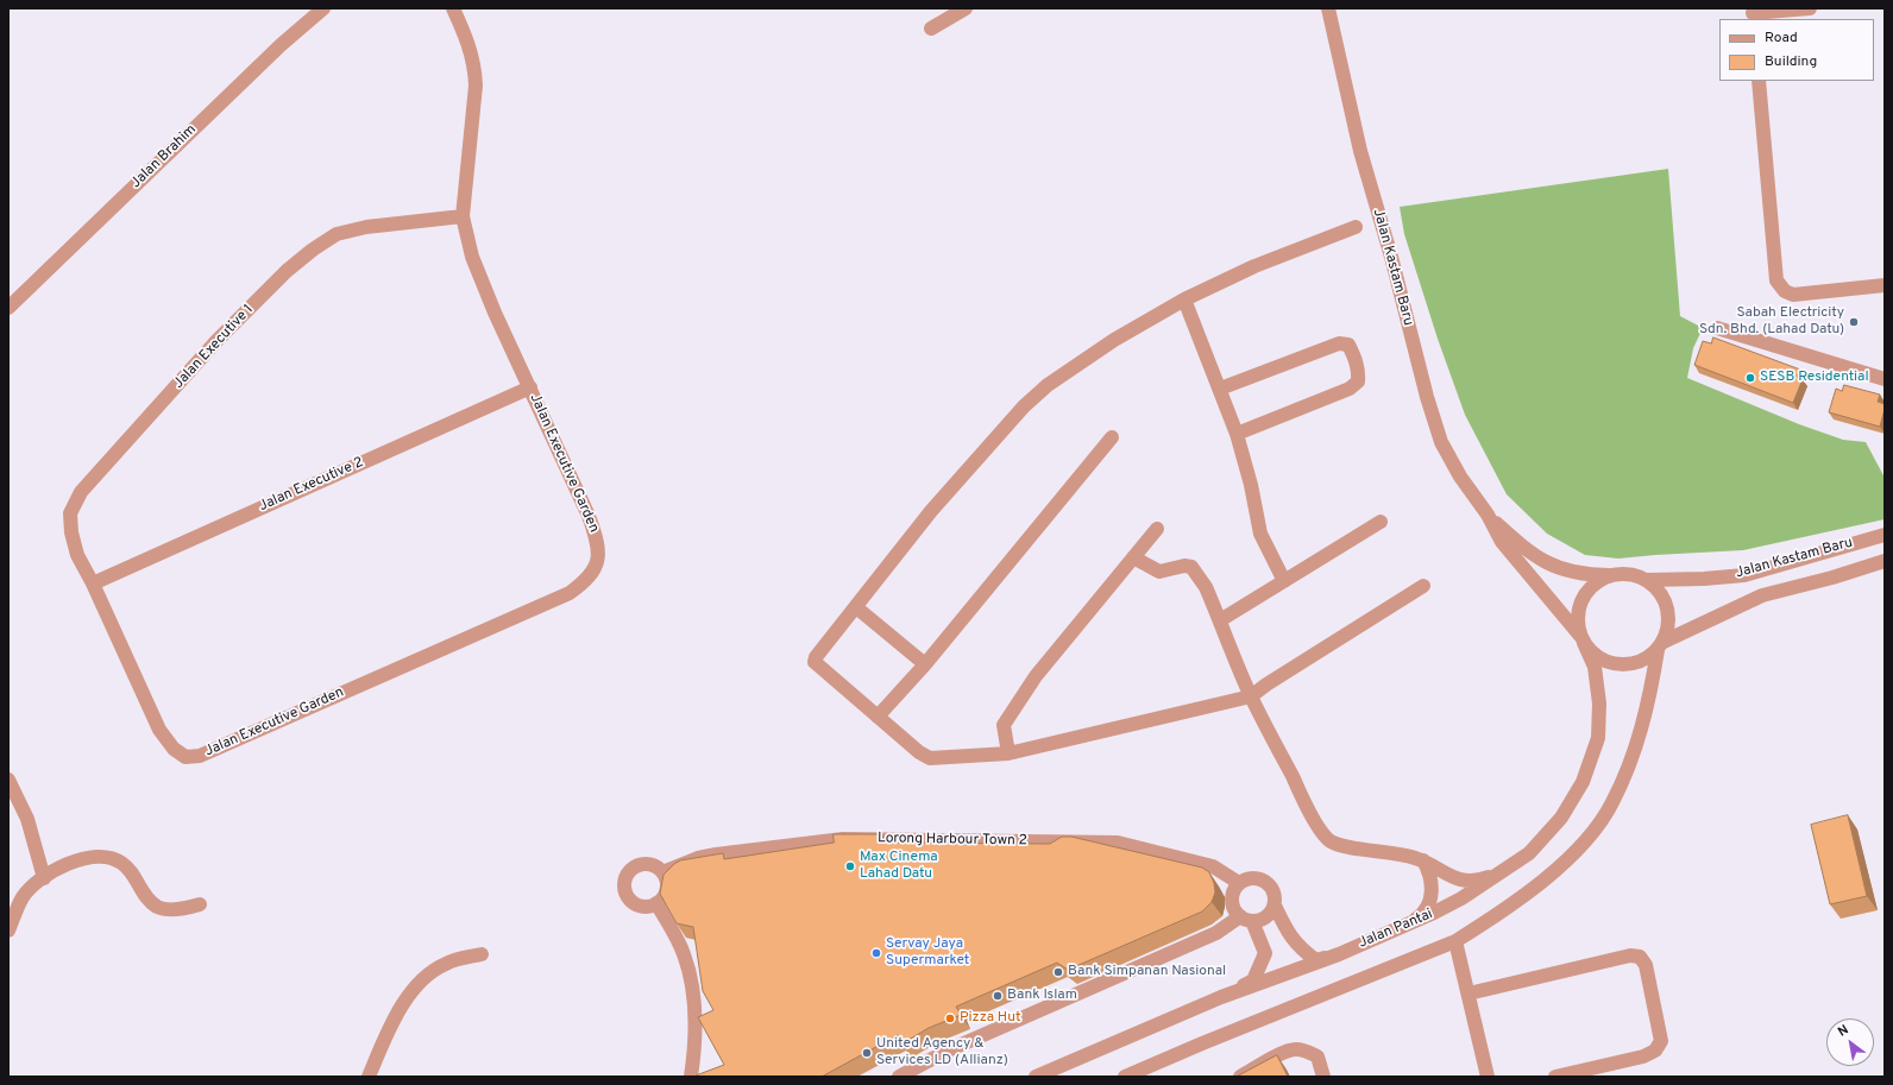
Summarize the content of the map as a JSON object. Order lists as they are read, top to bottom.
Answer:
{
  "streets": {
    "street": [
      "Jalan Brahim",
      "Jalan Kastam Baru",
      "Jalan Executive 1",
      "Jalan Executive Garden",
      "Jalan Executive 2",
      "Lorong Harbour Town 2",
      "Jalan Pantai"
    ]
  },
  "crossings": [
    ["Jalan Kastam Baru", "Jalan Pantai"],
    ["Jalan Executive 1", "Jalan Executive Garden"],
    ["Jalan Executive 1", "Jalan Executive 2"],
    ["Jalan Executive Garden", "Jalan Executive 2"]
  ],
  "places": [
    "Sabah Electricity Sdn. Bhd. (Lahad Datu)",
    "SESB Residential",
    "Max Cinema Lahad Datu",
    "Servay Jaya Supermarket",
    "Bank Simpanan Nasional",
    "Bank Islam",
    "Pizza Hut",
    "United Agency & Services LD (Allianz)"
  ],
  "legend": ["Road", "Building"],
  "north": "top left"
}
